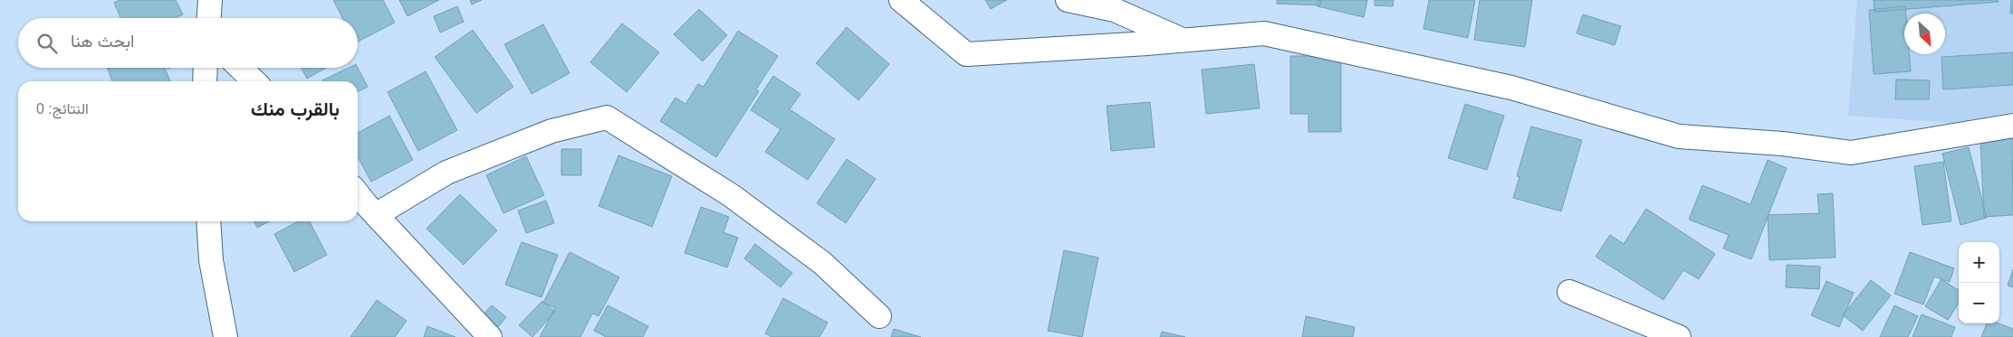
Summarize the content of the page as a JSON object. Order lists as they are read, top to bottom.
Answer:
{
  "north": "bottom right",
  "page": {
    "search": "ابحث هنا",
    "heading": ["بالقرب منك", "النتائج: 0"],
    "map_buttons": ["+", "−"]
  }
}
